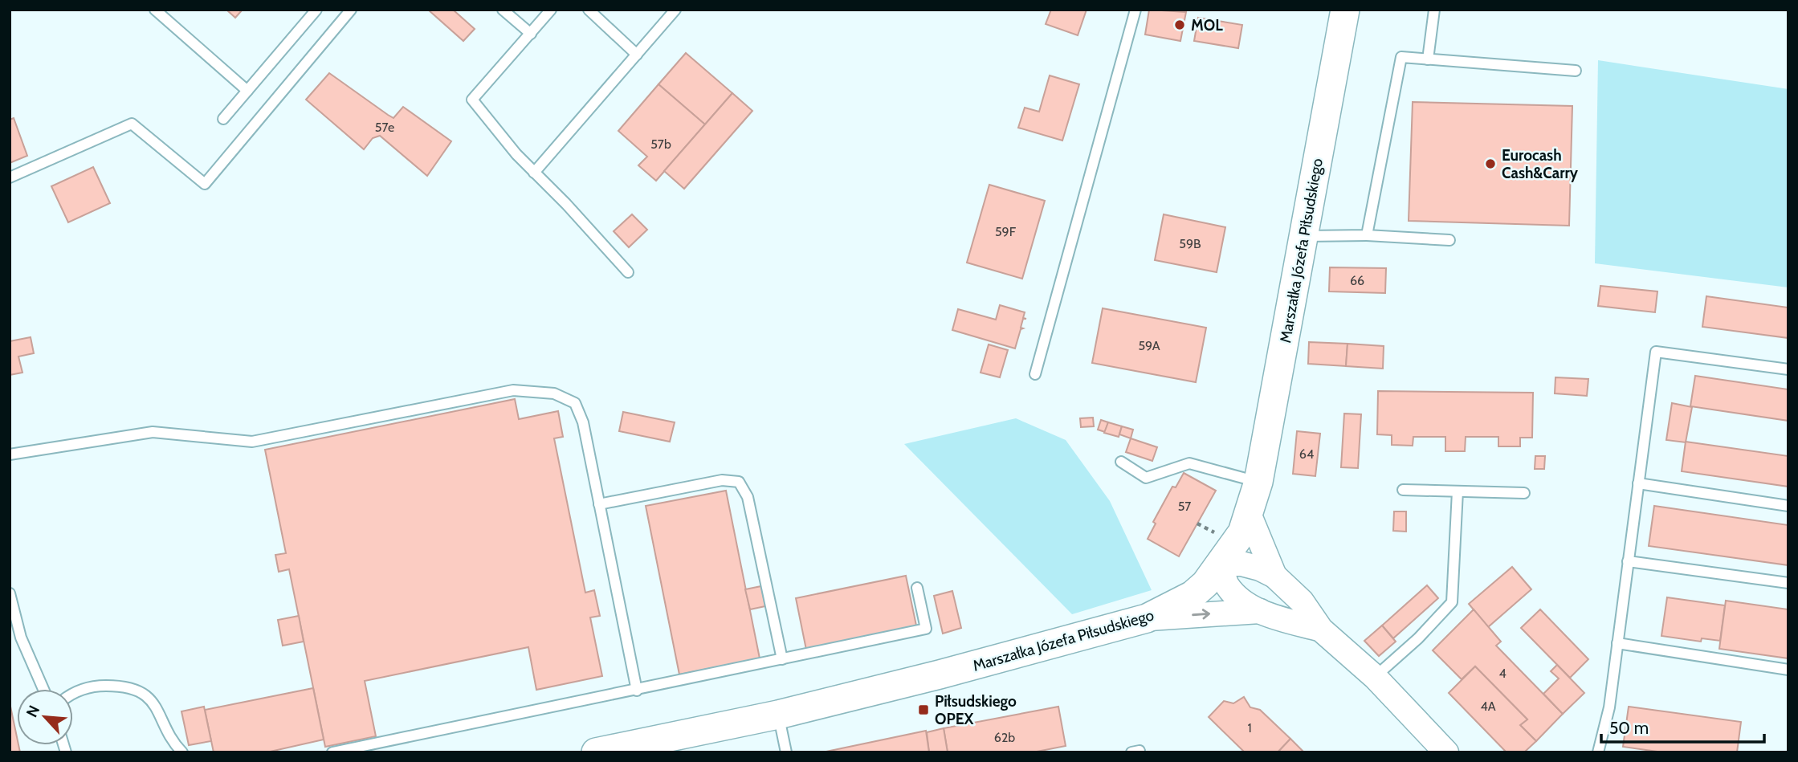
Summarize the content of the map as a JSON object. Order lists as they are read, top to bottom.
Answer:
{
  "streets": {
    "main road": ["Marszałka Józefa Piłsudskiego"]
  },
  "places": {
    "other": ["MOL", "Eurocash Cash&Carry"],
    "transit": ["Piłsudskiego OPEX"]
  },
  "house_numbers": [
    "57e",
    "57b",
    "59F",
    "59B",
    "66",
    "59A",
    "64",
    "57",
    "4",
    "4A",
    "1",
    "62b"
  ],
  "scale_bar": "50 m",
  "north": "top left"
}
